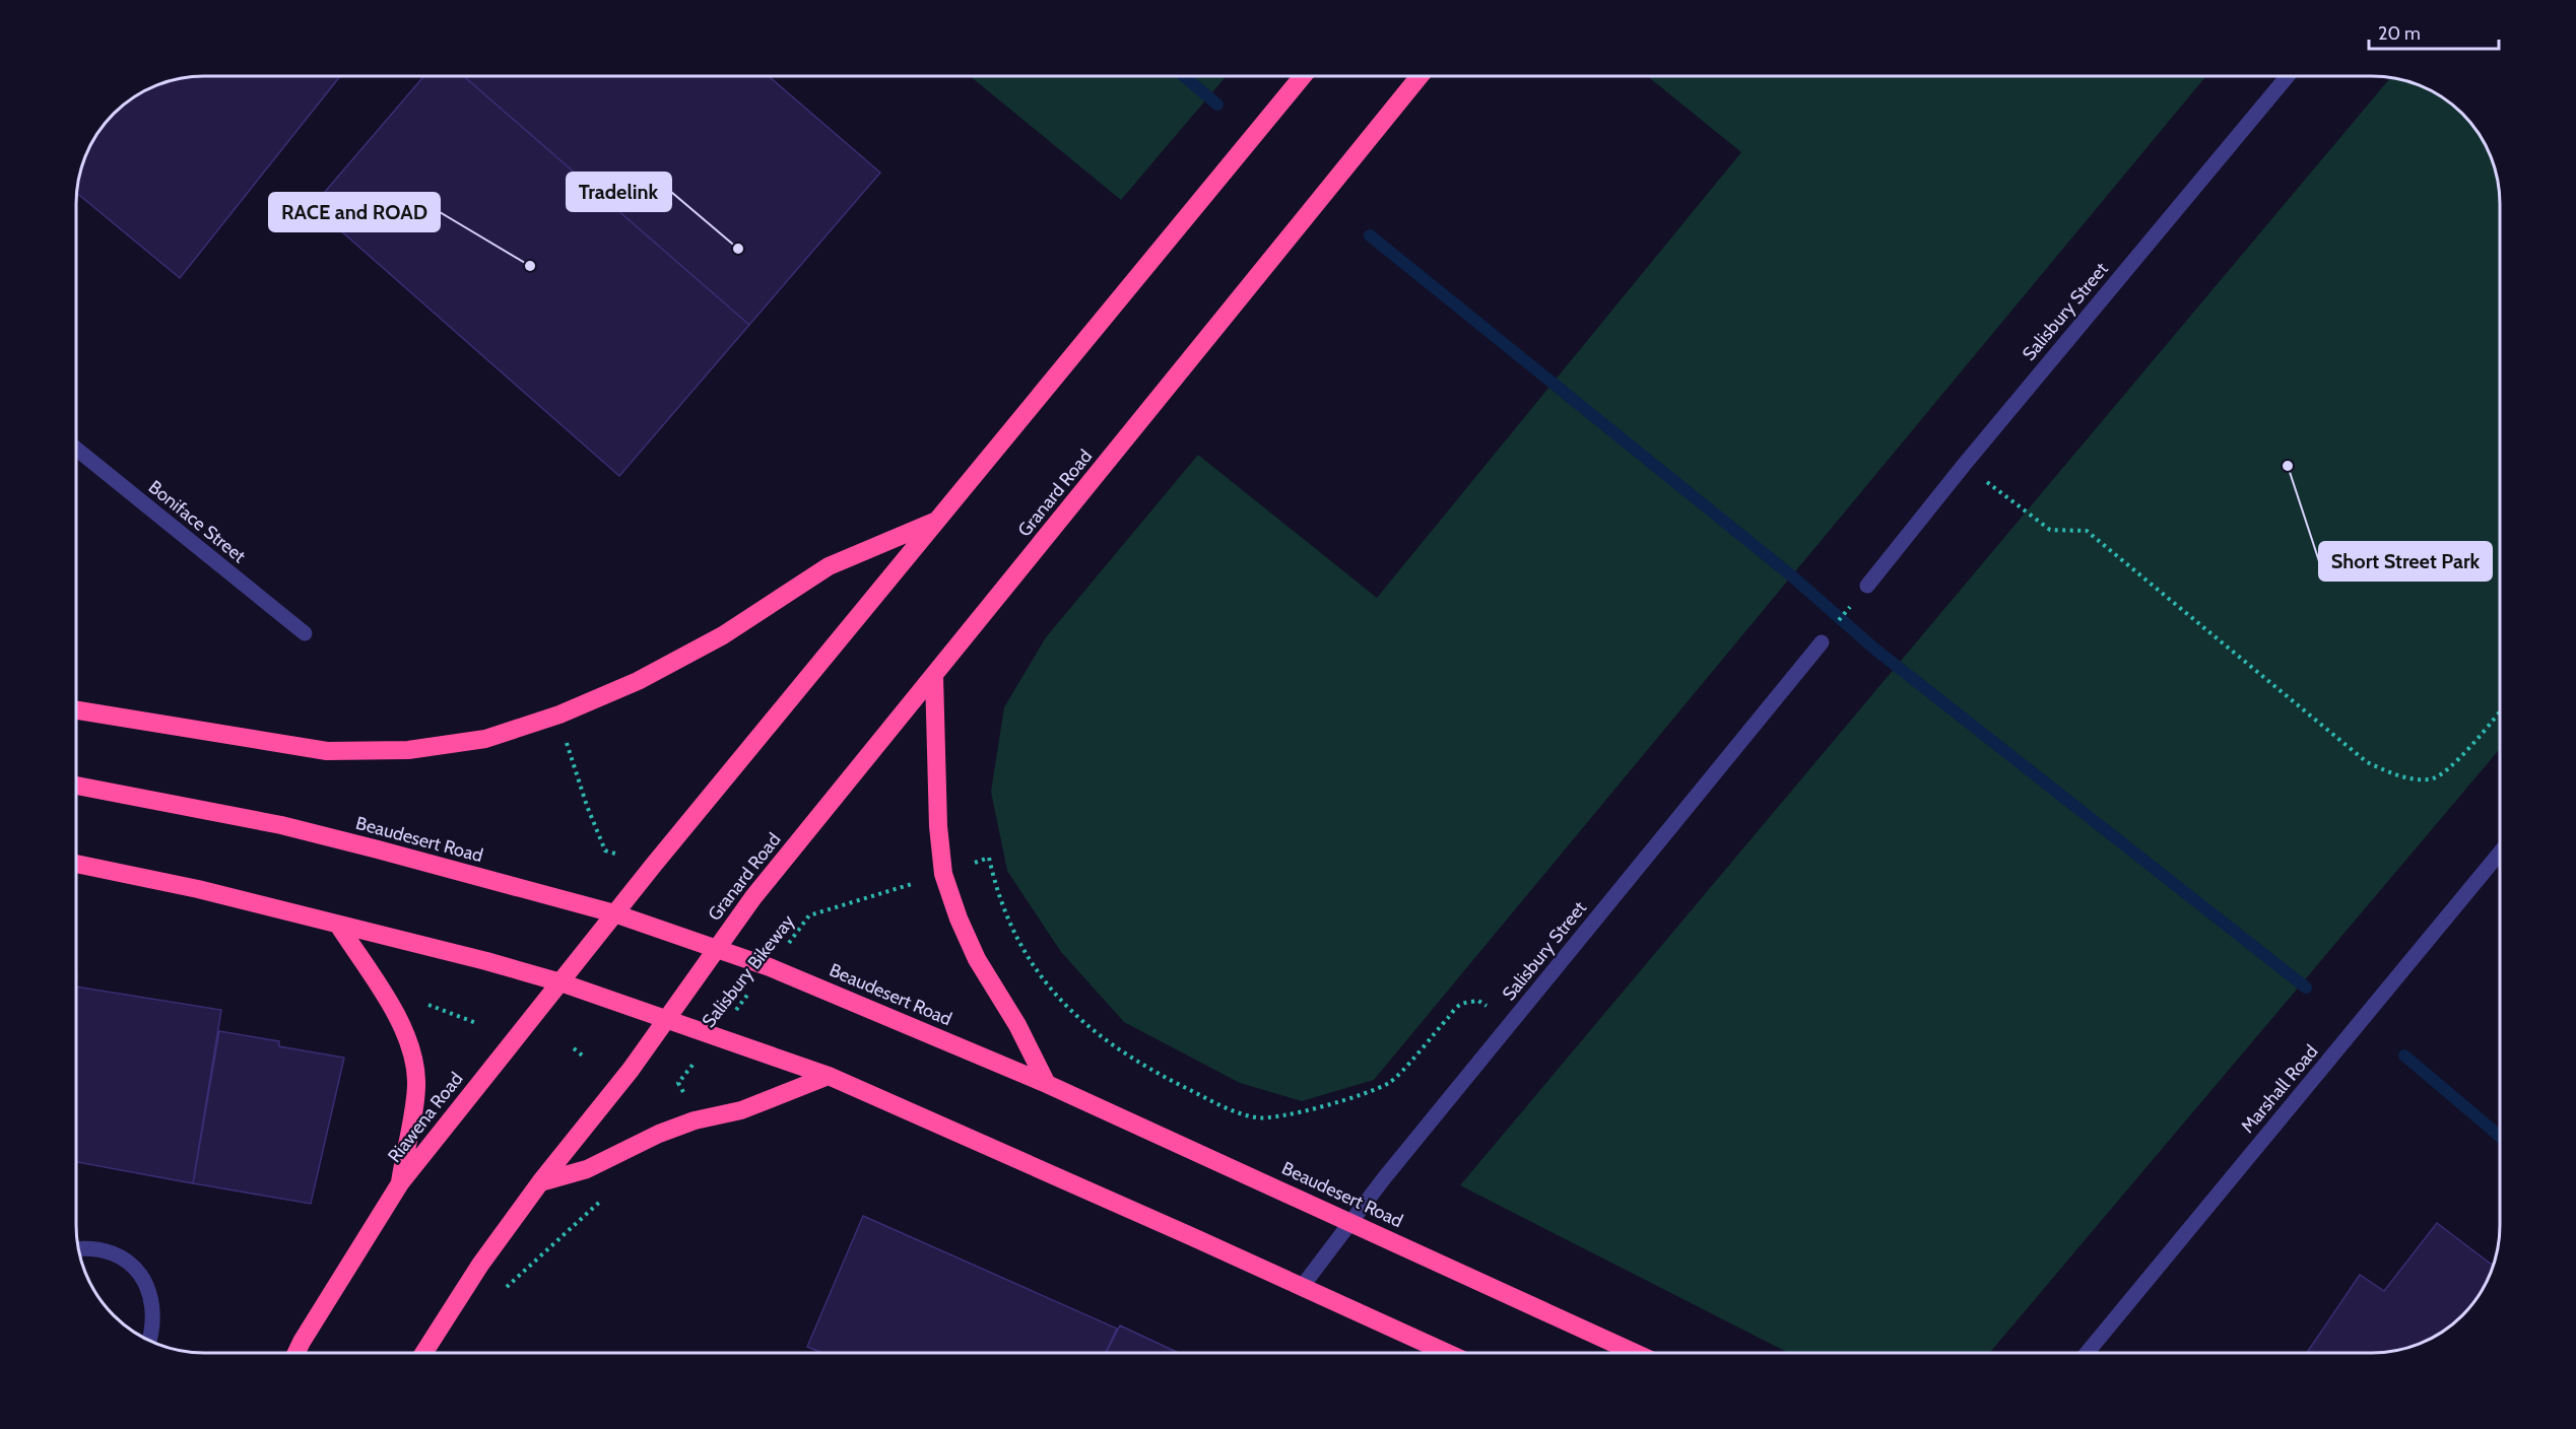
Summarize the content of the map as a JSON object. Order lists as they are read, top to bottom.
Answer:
{
  "streets": {
    "highway": ["Granard Road", "Beaudesert Road", "Riawena Road"],
    "street": ["Salisbury Street", "Boniface Street", "Marshall Road"],
    "path": ["Salisbury Bikeway"]
  },
  "crossings": [
    ["Salisbury Street", "Beaudesert Road"],
    ["Granard Road", "Beaudesert Road"],
    ["Beaudesert Road", "Salisbury Bikeway"],
    ["Beaudesert Road", "Riawena Road"]
  ],
  "places": ["Tradelink", "RACE and ROAD", "Short Street Park"],
  "scale_bar": "20 m"
}
